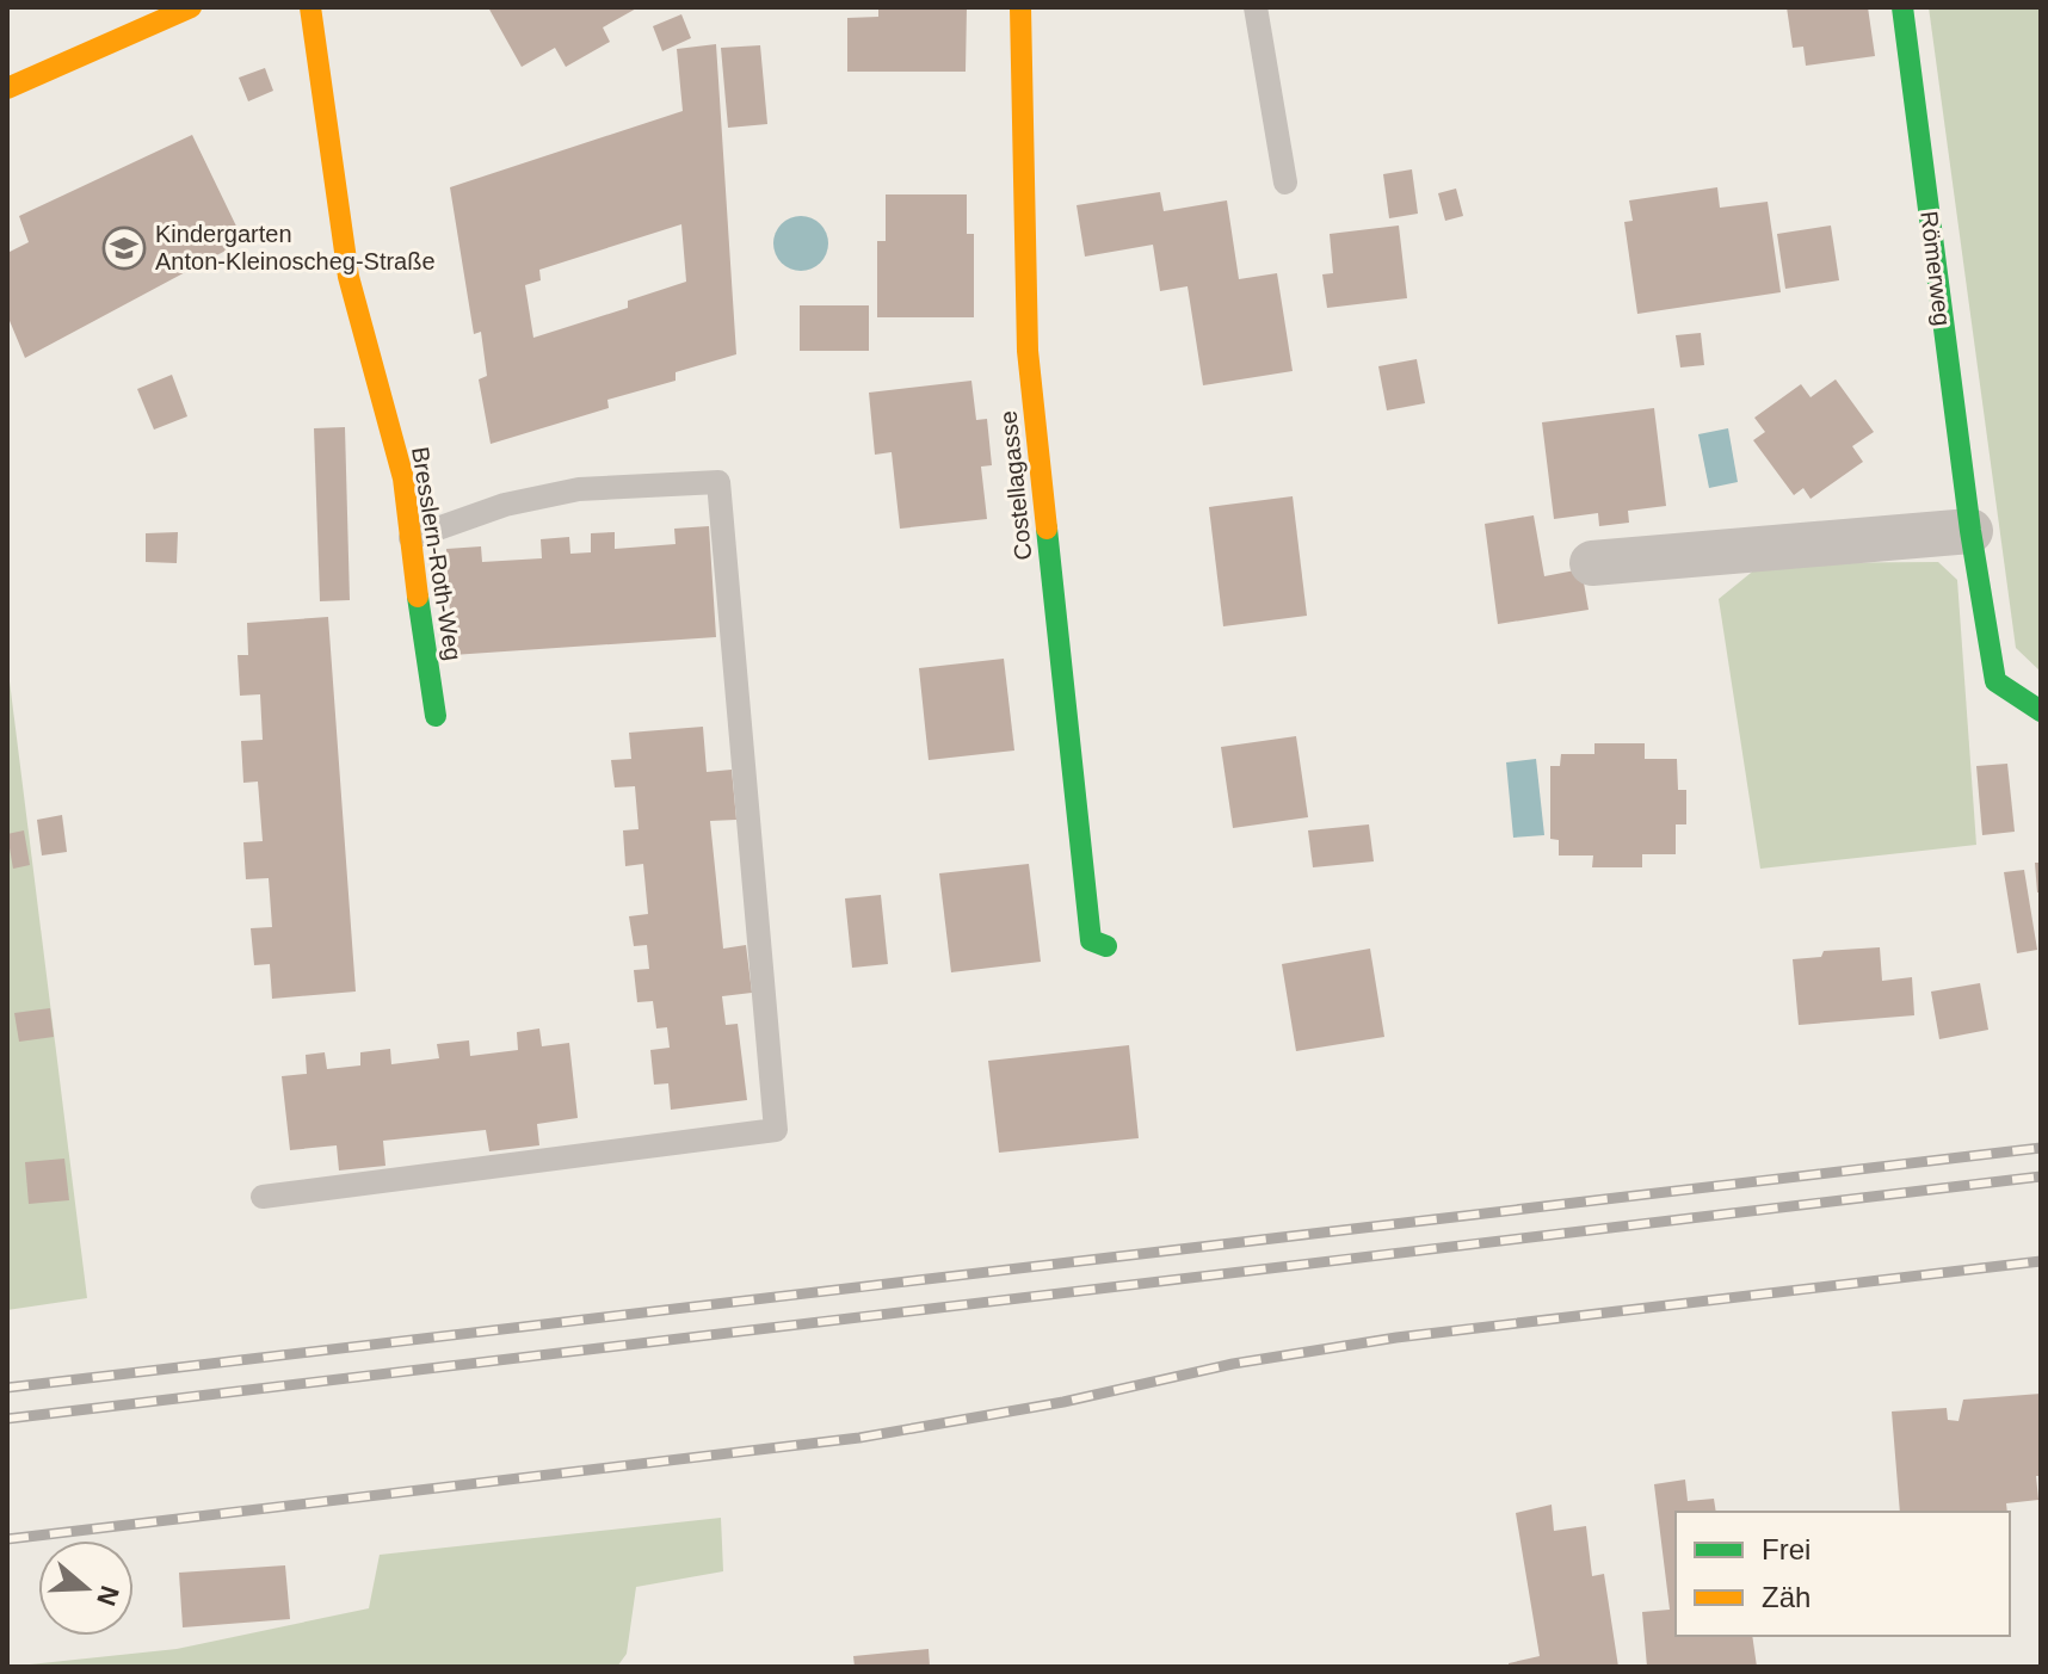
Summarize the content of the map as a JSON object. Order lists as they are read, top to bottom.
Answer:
{
  "streets": {
    "street": ["Römerweg", "Costellagasse", "Bresslern-Roth-Weg"]
  },
  "places": {
    "school or university": ["Kindergarten Anton-Kleinoscheg-Straße"]
  },
  "legend": ["Frei", "Zäh"],
  "north": "right"
}
